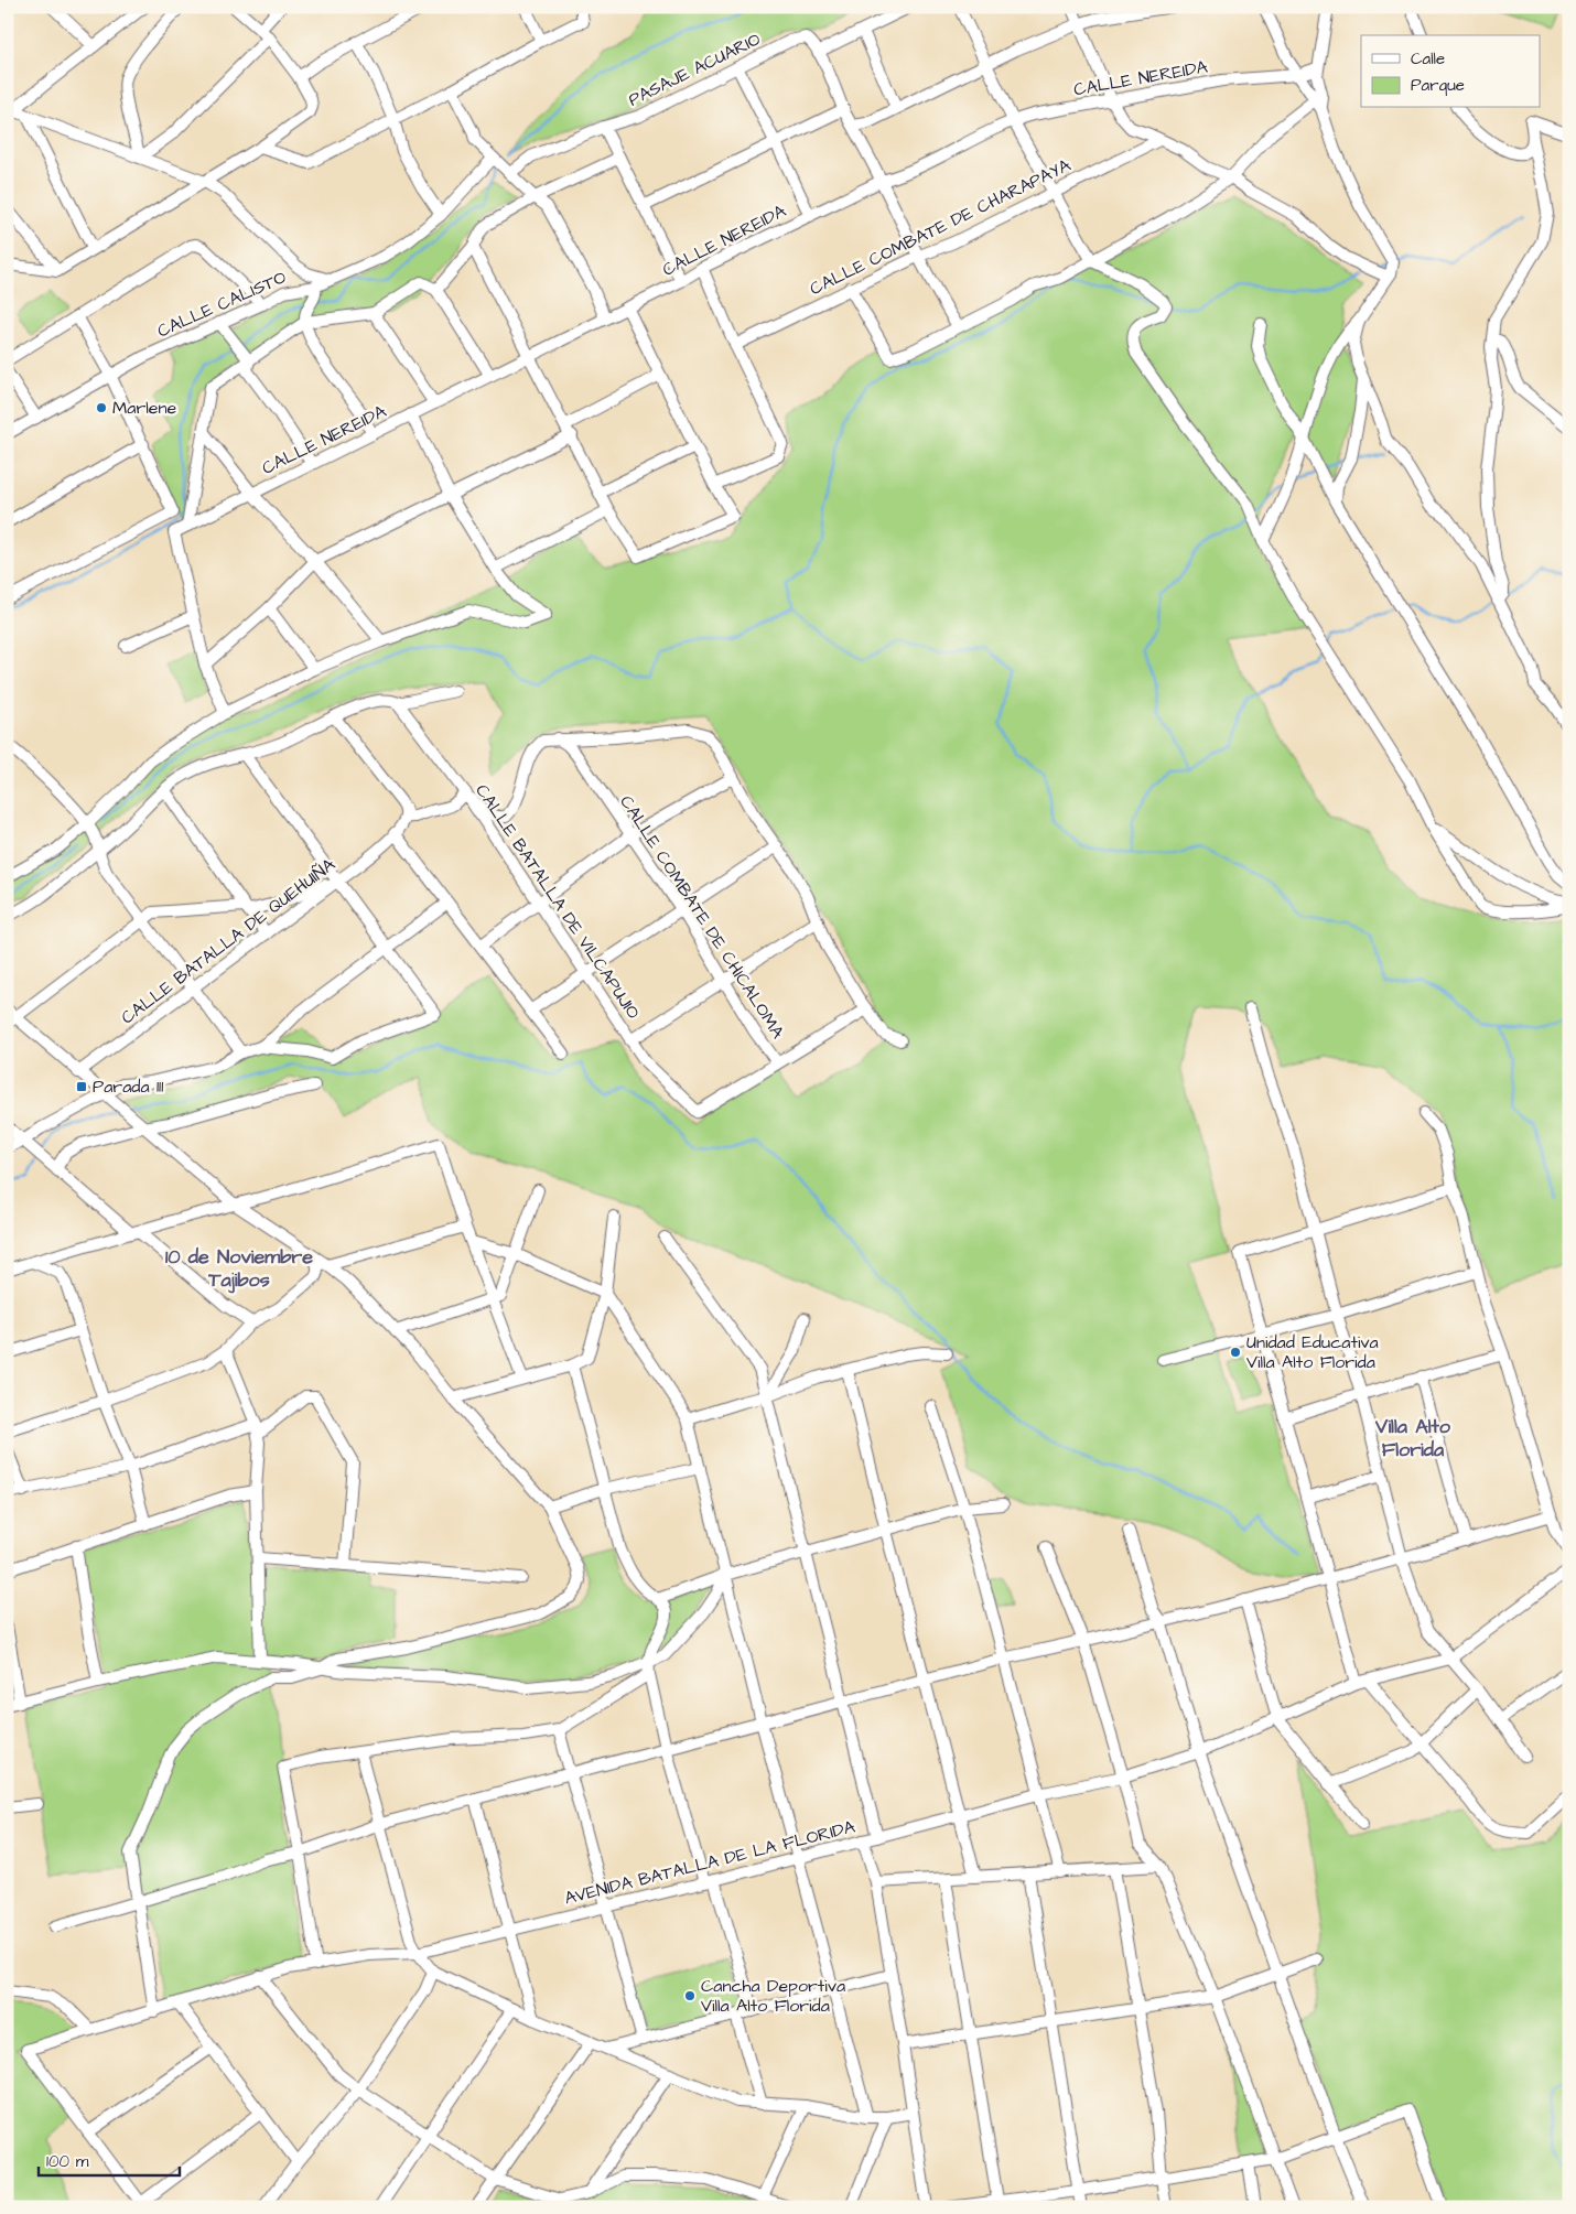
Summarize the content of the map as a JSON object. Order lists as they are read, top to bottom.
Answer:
{
  "streets": {
    "street": [
      "PASAJE ACUARIO",
      "CALLE NEREIDA",
      "CALLE COMBATE DE CHARAPAYA",
      "CALLE CALISTO",
      "CALLE BATALLA DE VILCAPUJIO",
      "CALLE COMBATE DE CHICALOMA",
      "CALLE BATALLA DE QUEHUIÑA",
      "AVENIDA BATALLA DE LA FLORIDA"
    ]
  },
  "crossings": [
    ["CALLE BATALLA DE VILCAPUJIO", "CALLE COMBATE DE CHICALOMA"]
  ],
  "districts": ["10 de Noviembre Tajibos", "Villa Alto Florida"],
  "places": {
    "other": ["Marlene", "Unidad Educativa Villa Alto Florida", "Cancha Deportiva Villa Alto Florida"],
    "transit": ["Parada 111"]
  },
  "legend": ["Calle", "Parque"],
  "scale_bar": "100 m"
}
